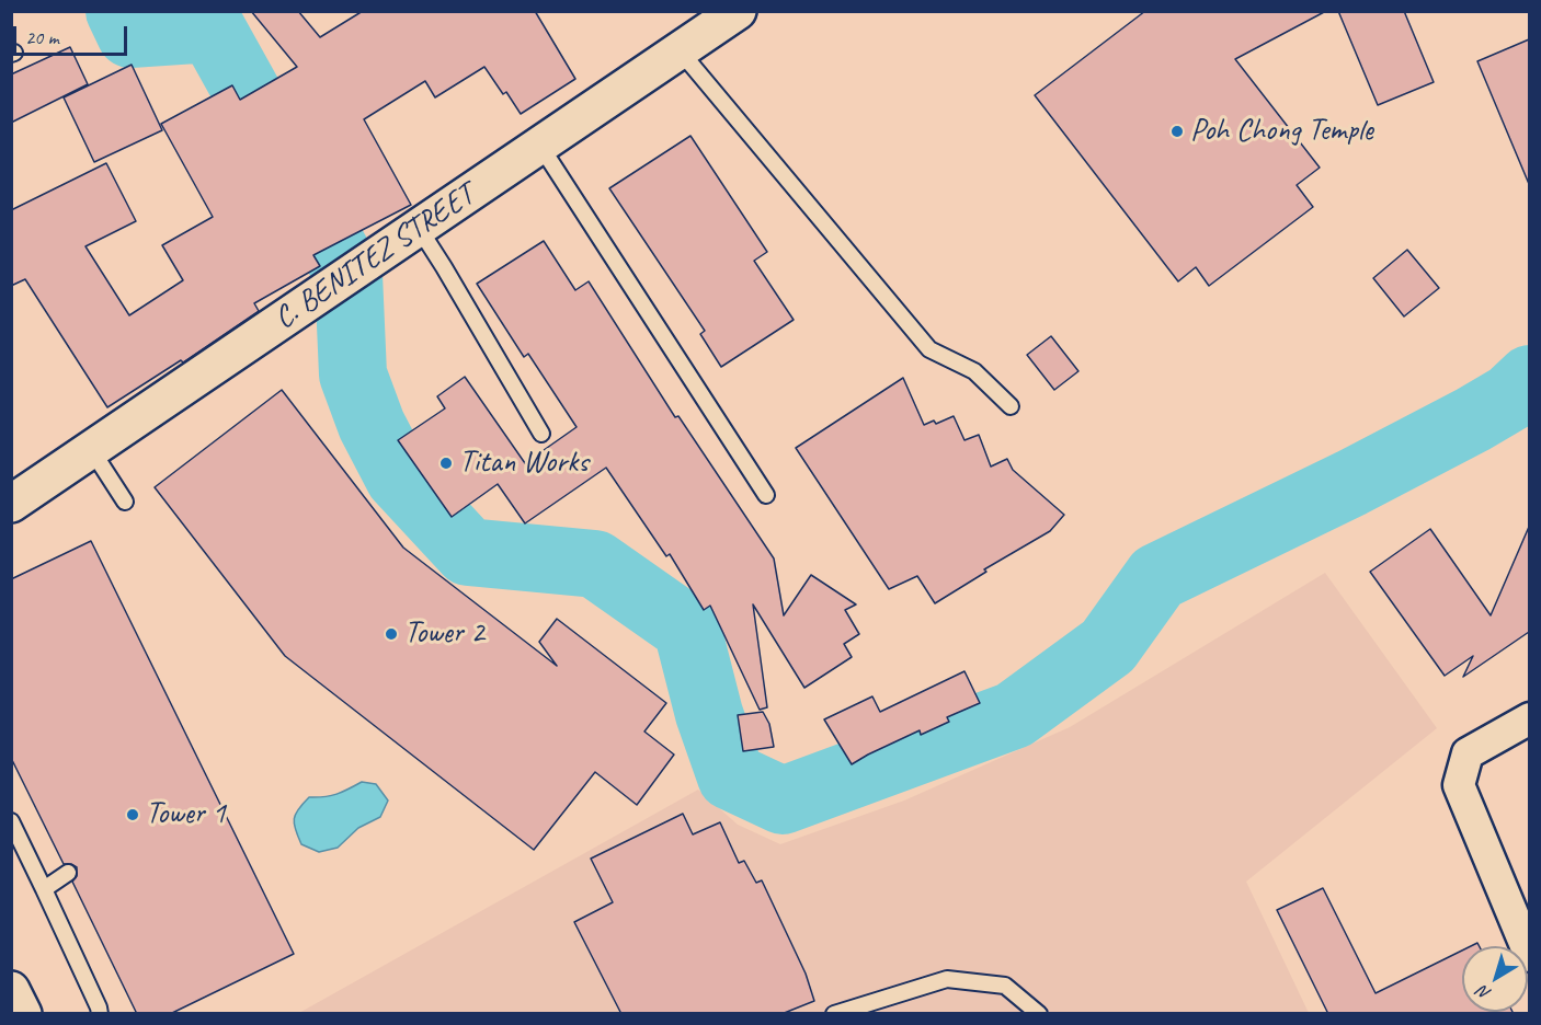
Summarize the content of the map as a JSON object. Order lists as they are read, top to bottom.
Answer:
{
  "streets": {
    "main road": ["C. BENITEZ STREET"]
  },
  "places": [
    "Poh Chong Temple",
    "Titan Works",
    "Tower 2",
    "Tower 1"
  ],
  "scale_bar": "20 m",
  "north": "bottom left"
}
